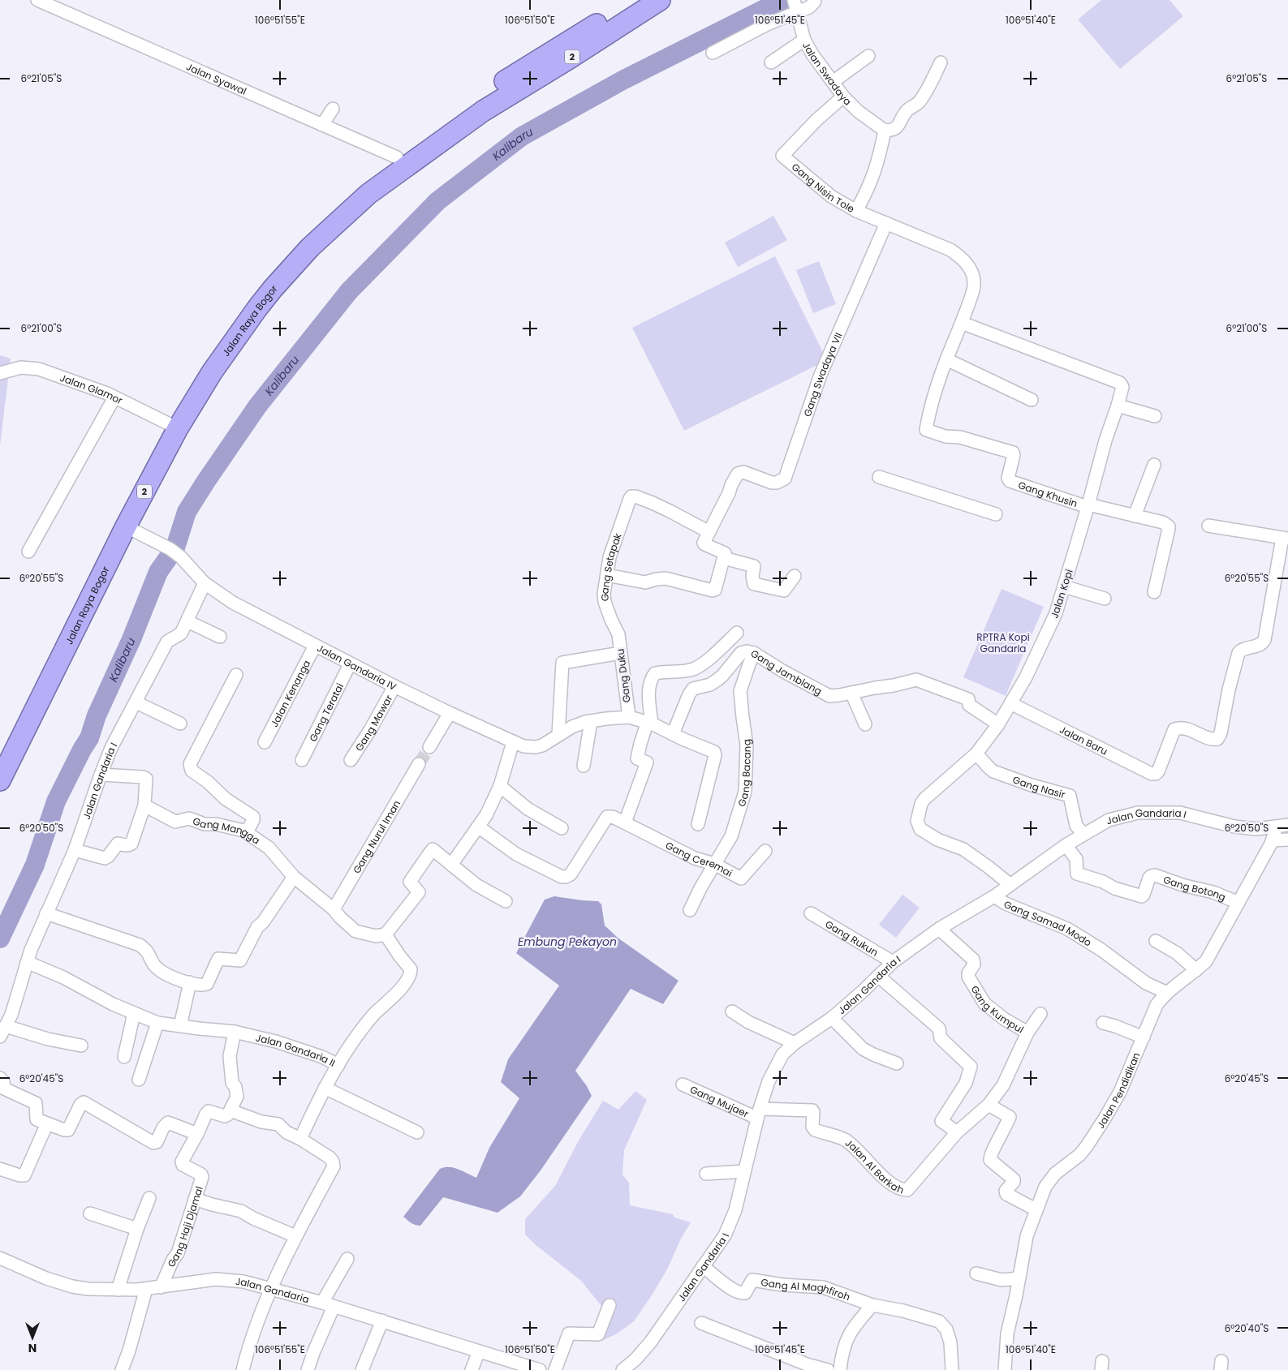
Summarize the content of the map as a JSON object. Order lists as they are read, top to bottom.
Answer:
{
  "streets": {
    "highway": ["2", "Jalan Raya Bogor"],
    "street": [
      "Jalan Swadaya",
      "Jalan Syawal",
      "Gang Nisin Tole",
      "Gang Swadaya VII",
      "Jalan Glamor",
      "Gang Khusin",
      "Gang Setapak",
      "Jalan Kopi",
      "Jalan Gandaria IV",
      "Gang Jamblang",
      "Gang Duku",
      "Jalan Kenanga",
      "Gang Teratai",
      "Gang Mawar",
      "Jalan Baru",
      "Gang Bacang",
      "Jalan Gandaria I",
      "Gang Nasir",
      "Gang Mangga",
      "Gang Nurul Iman",
      "Gang Ceremai",
      "Gang Botong",
      "Gang Samad Modo",
      "Gang Rukun",
      "Gang Kumpul",
      "Jalan Gandaria II",
      "Jalan Pendidikan",
      "Gang Mujaer",
      "Jalan Al Barkah",
      "Gang Haji Djamal",
      "Gang Al Maghfiroh",
      "Jalan Gandaria"
    ]
  },
  "crossings": [
    ["Jalan Swadaya", "Gang Nisin Tole"],
    ["Jalan Syawal", "Jalan Raya Bogor"],
    ["Jalan Raya Bogor", "Jalan Glamor"],
    ["Jalan Raya Bogor", "Jalan Gandaria IV"],
    ["Gang Swadaya VII", "Gang Setapak"],
    ["Gang Khusin", "Jalan Kopi"],
    ["Gang Setapak", "Gang Duku"],
    ["Jalan Kopi", "Gang Jamblang"],
    ["Jalan Kopi", "Jalan Baru"],
    ["Jalan Kopi", "Jalan Gandaria I"],
    ["Jalan Kopi", "Gang Nasir"],
    ["Jalan Gandaria IV", "Gang Jamblang"],
    ["Jalan Gandaria IV", "Gang Duku"],
    ["Jalan Gandaria IV", "Jalan Kenanga"],
    ["Jalan Gandaria IV", "Gang Teratai"],
    ["Jalan Gandaria IV", "Gang Mawar"],
    ["Jalan Gandaria IV", "Jalan Gandaria I"],
    ["Gang Jamblang", "Gang Bacang"],
    ["Gang Bacang", "Gang Ceremai"],
    ["Jalan Gandaria I", "Gang Nasir"],
    ["Jalan Gandaria I", "Gang Botong"],
    ["Jalan Gandaria I", "Gang Samad Modo"],
    ["Jalan Gandaria I", "Gang Rukun"],
    ["Jalan Gandaria I", "Gang Kumpul"],
    ["Jalan Gandaria I", "Jalan Gandaria II"],
    ["Jalan Gandaria I", "Jalan Pendidikan"],
    ["Jalan Gandaria I", "Gang Mujaer"],
    ["Jalan Gandaria I", "Jalan Al Barkah"],
    ["Jalan Gandaria I", "Gang Al Maghfiroh"],
    ["Gang Mangga", "Gang Nurul Iman"],
    ["Gang Botong", "Jalan Pendidikan"],
    ["Gang Samad Modo", "Jalan Pendidikan"],
    ["Gang Kumpul", "Jalan Al Barkah"],
    ["Gang Mujaer", "Jalan Al Barkah"],
    ["Gang Haji Djamal", "Jalan Gandaria"]
  ],
  "water": ["Kalibaru", "Embung Pekayon"],
  "parks": ["RPTRA Kopi Gandaria"],
  "north": "bottom",
  "coordinates": [
    "106°51'55\"E",
    "106°51'50\"E",
    "106°51'45\"E",
    "106°51'40\"E",
    "6°21'05\"S",
    "6°21'00\"S",
    "6°20'55\"S",
    "6°20'50\"S",
    "6°20'45\"S",
    "6°20'40\"S"
  ]
}
